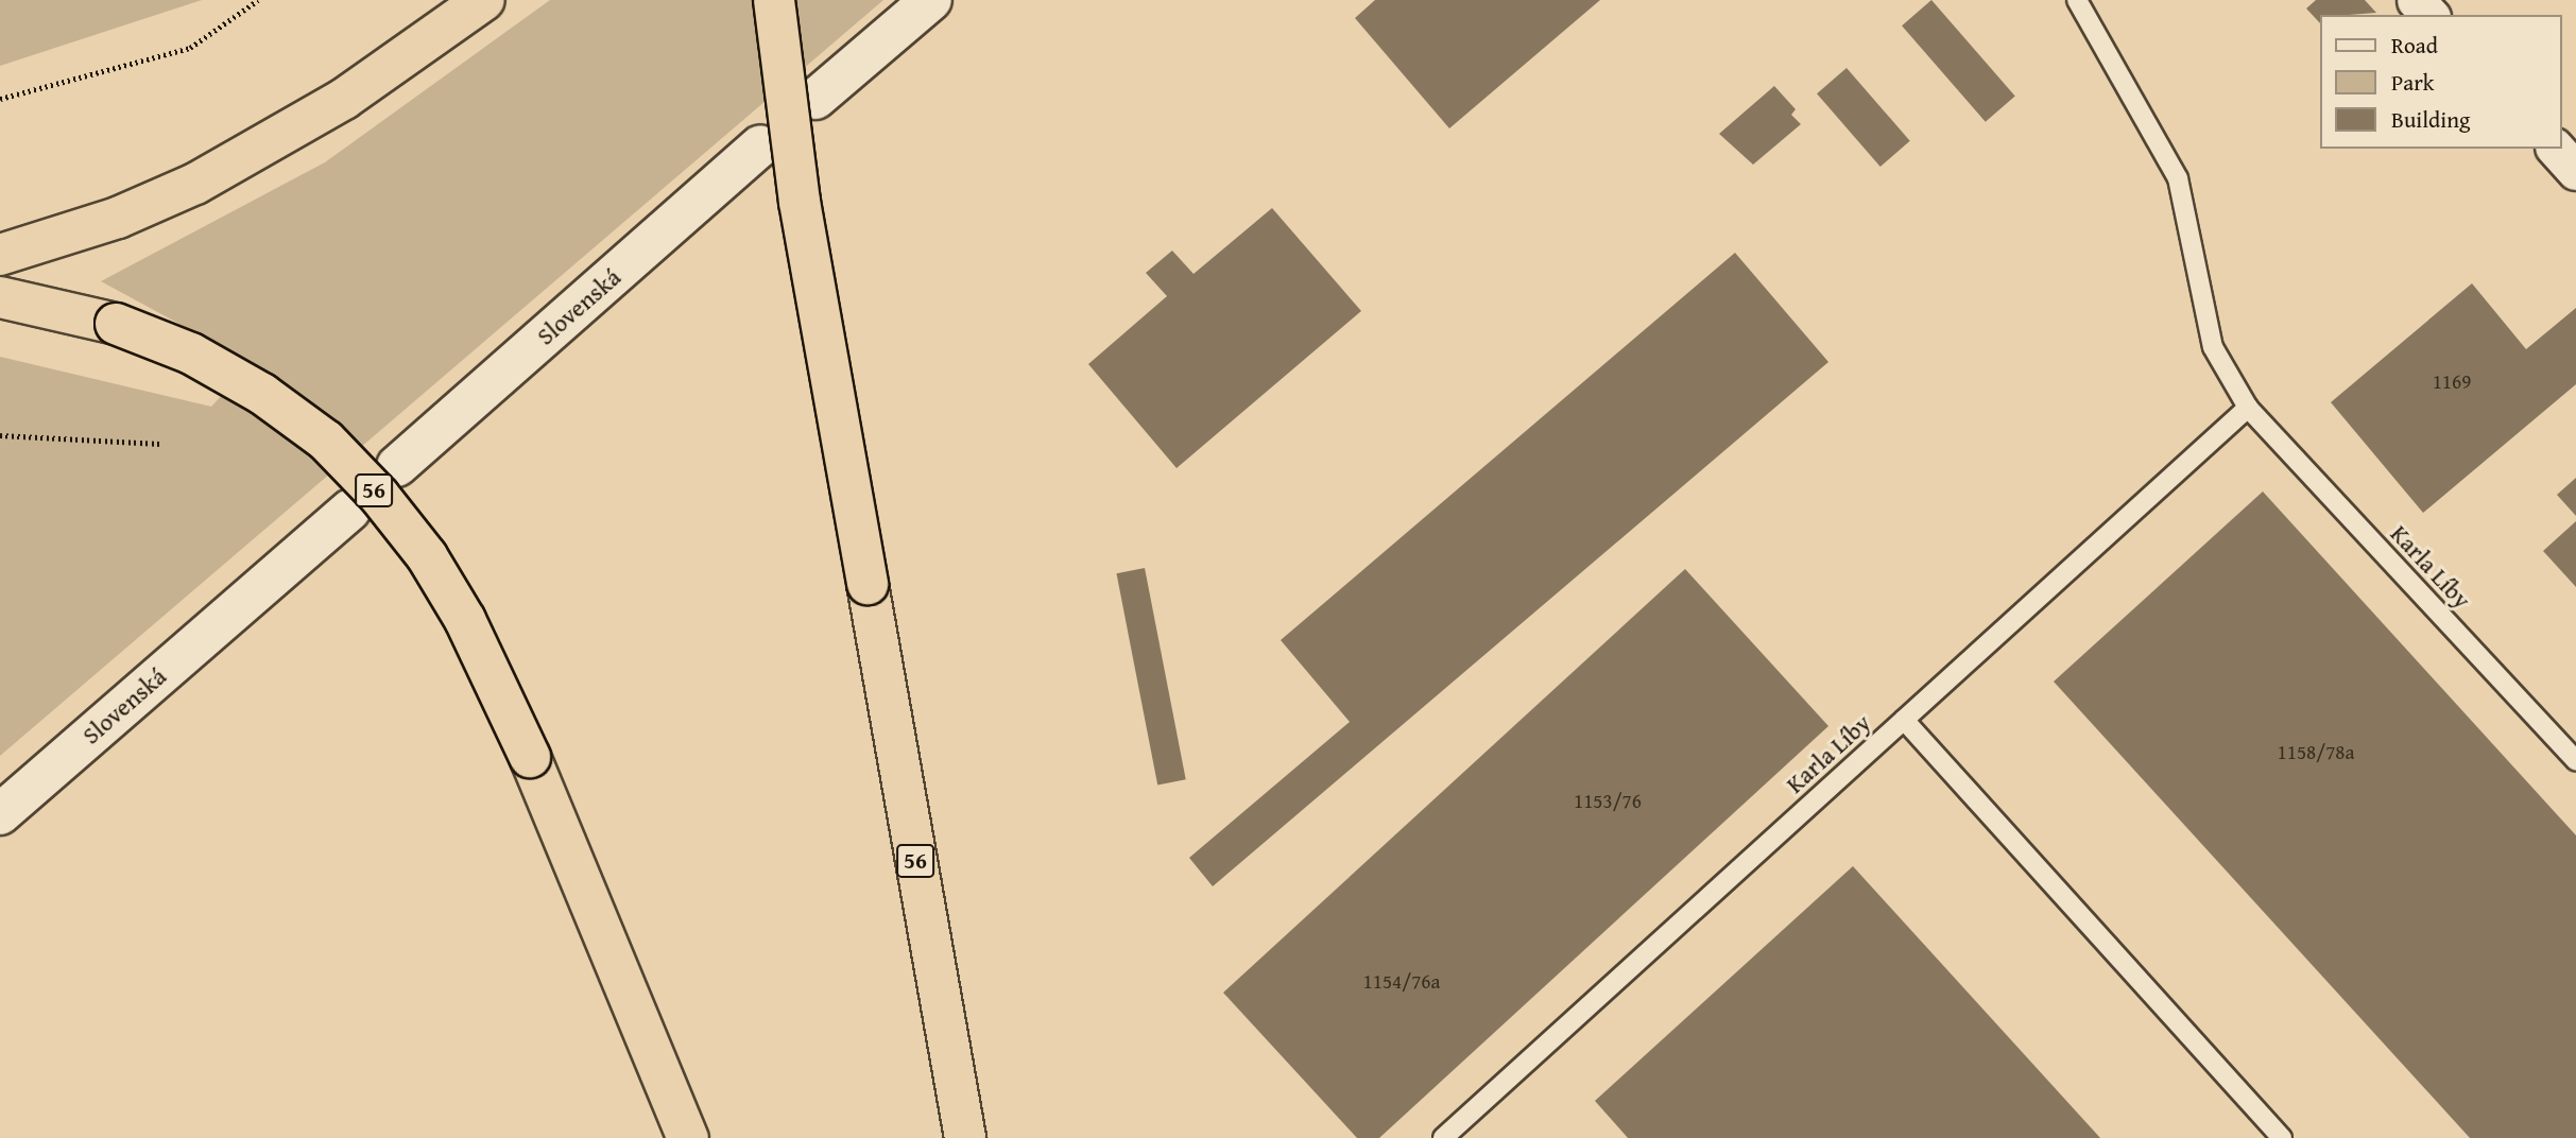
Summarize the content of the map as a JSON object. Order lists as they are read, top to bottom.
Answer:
{
  "streets": {
    "highway": ["56"],
    "street": ["Slovenská"],
    "lane": ["Karla Líby"]
  },
  "house_numbers": [
    "1169",
    "1158/78a",
    "1153/76",
    "1154/76a"
  ],
  "legend": ["Road", "Park", "Building"]
}
